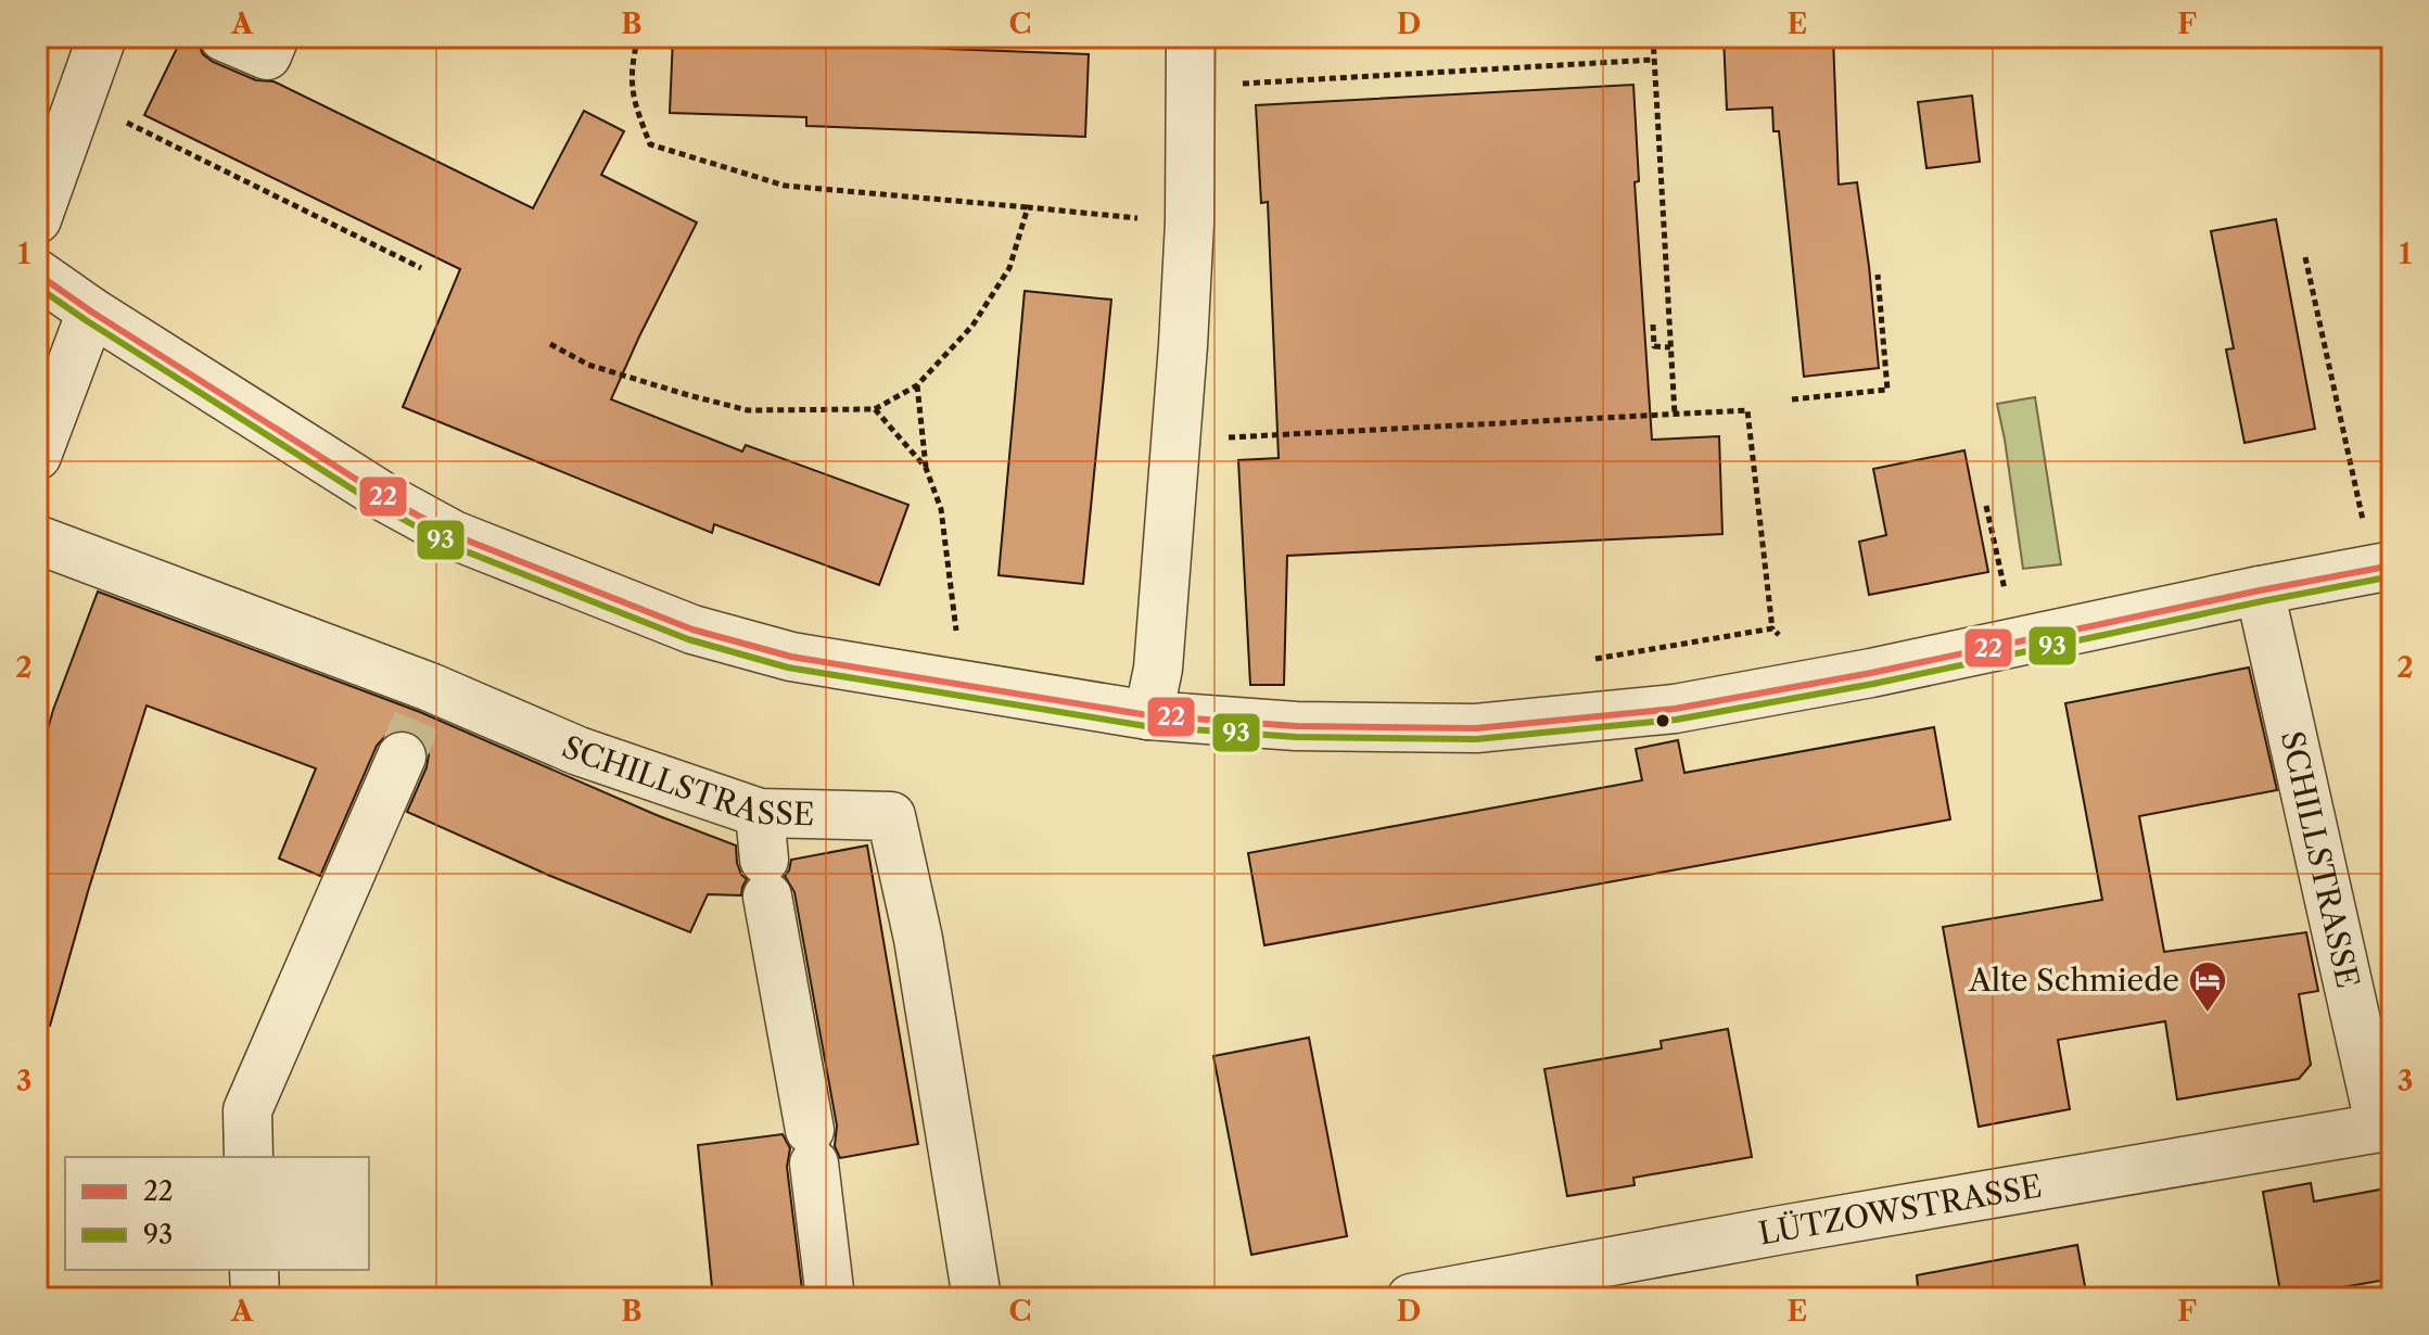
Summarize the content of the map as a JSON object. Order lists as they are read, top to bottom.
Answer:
{
  "streets": {
    "street": ["SCHILLSTRASSE", "LÜTZOWSTRASSE"]
  },
  "crossings": [
    ["SCHILLSTRASSE", "LÜTZOWSTRASSE"]
  ],
  "places": {
    "hotel": ["Alte Schmiede"]
  },
  "lines": ["transit line 22", "transit line 93"],
  "legend": ["22", "93"],
  "grid": {
    "columns": [
      "A",
      "B",
      "C",
      "D",
      "E",
      "F"
    ],
    "rows": ["1", "2", "3"]
  }
}
